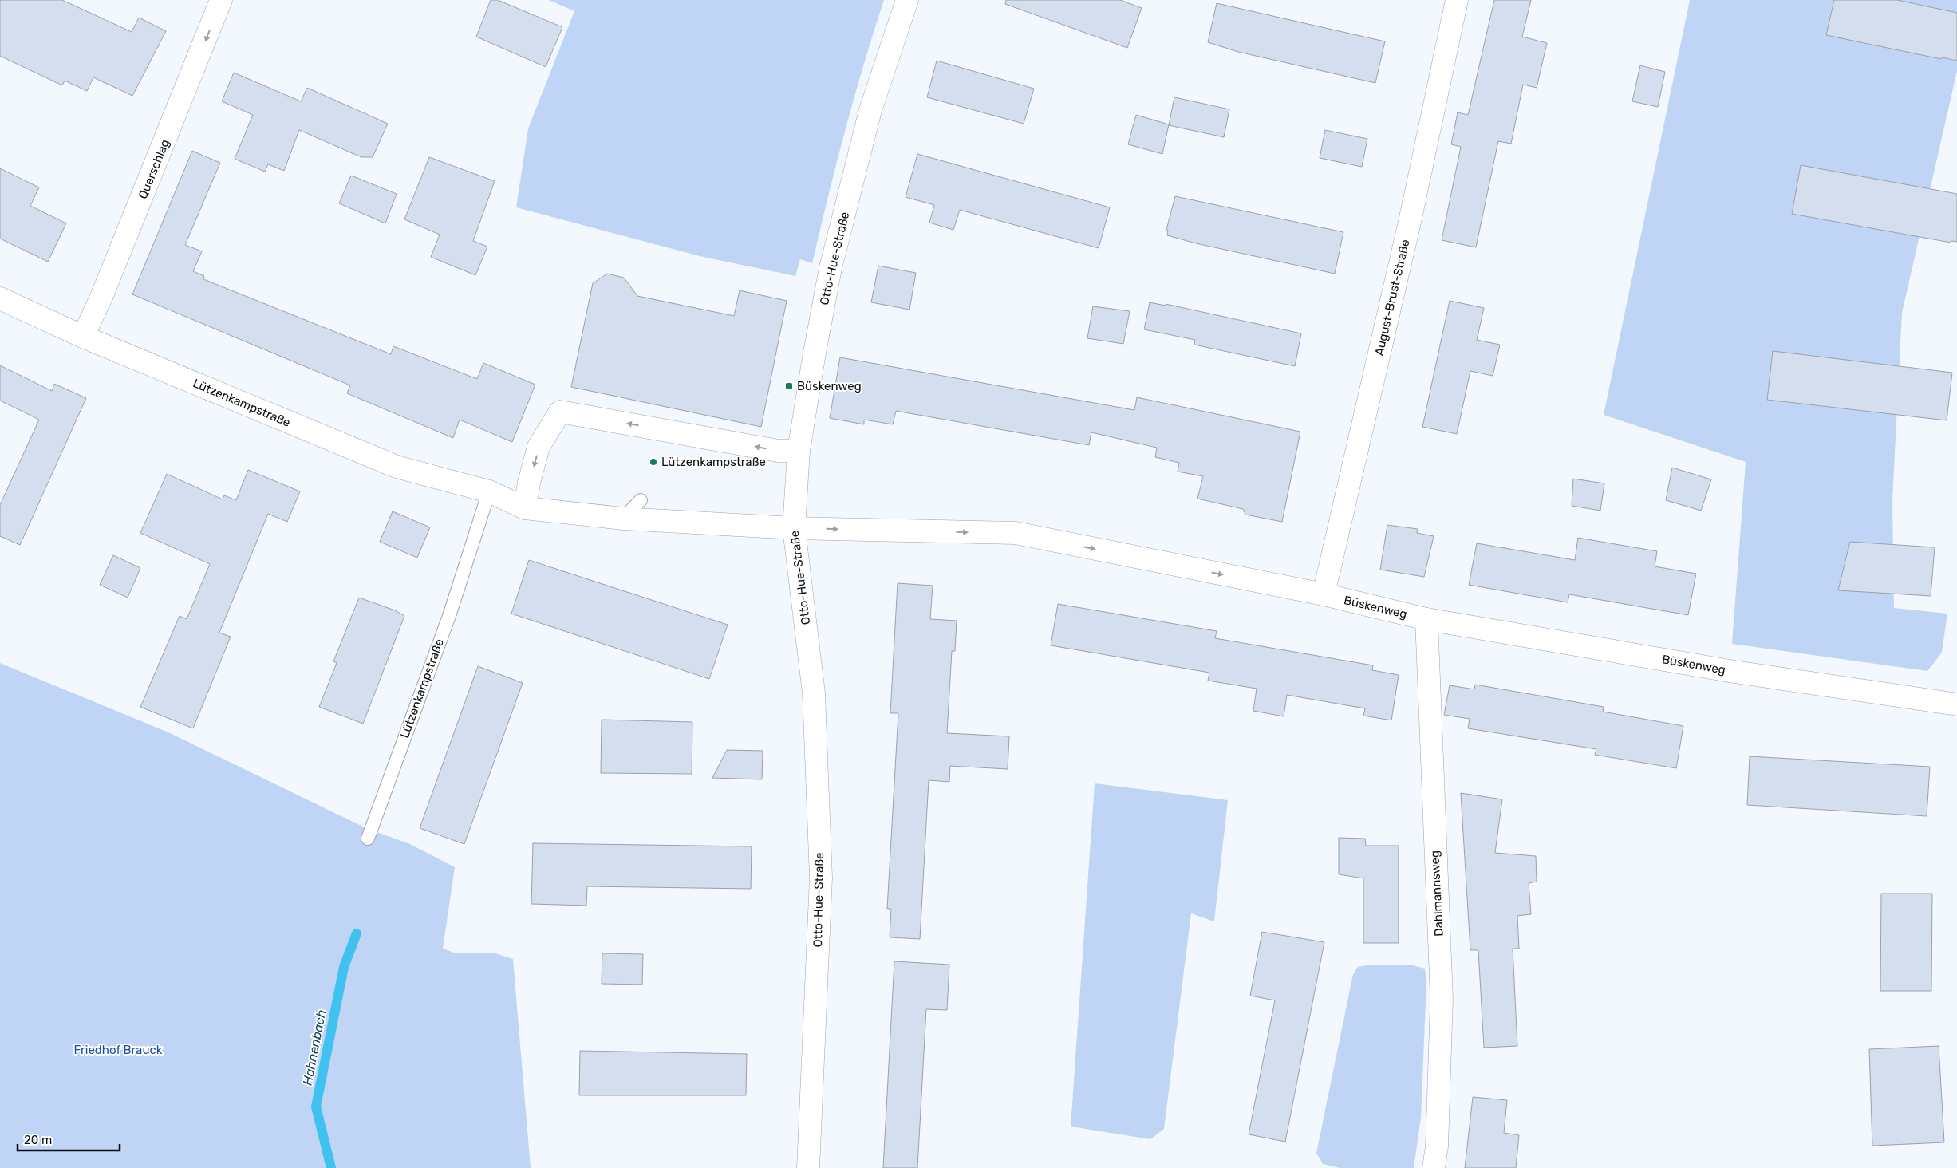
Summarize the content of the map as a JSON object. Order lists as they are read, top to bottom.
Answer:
{
  "streets": {
    "street": [
      "Querschlag",
      "Otto-Hue-Straße",
      "August-Brust-Straße",
      "Lützenkampstraße",
      "Büskenweg",
      "Dahlmannsweg"
    ]
  },
  "crossings": [
    ["Querschlag", "Lützenkampstraße"],
    ["Otto-Hue-Straße", "Lützenkampstraße"],
    ["Otto-Hue-Straße", "Büskenweg"],
    ["August-Brust-Straße", "Büskenweg"],
    ["Lützenkampstraße", "Büskenweg"],
    ["Büskenweg", "Dahlmannsweg"]
  ],
  "one_way": ["Querschlag", "Büskenweg"],
  "water": ["Hahnenbach"],
  "parks": ["Friedhof Brauck"],
  "places": {
    "transit": ["Büskenweg"],
    "other": ["Lützenkampstraße"]
  },
  "scale_bar": "20 m"
}
